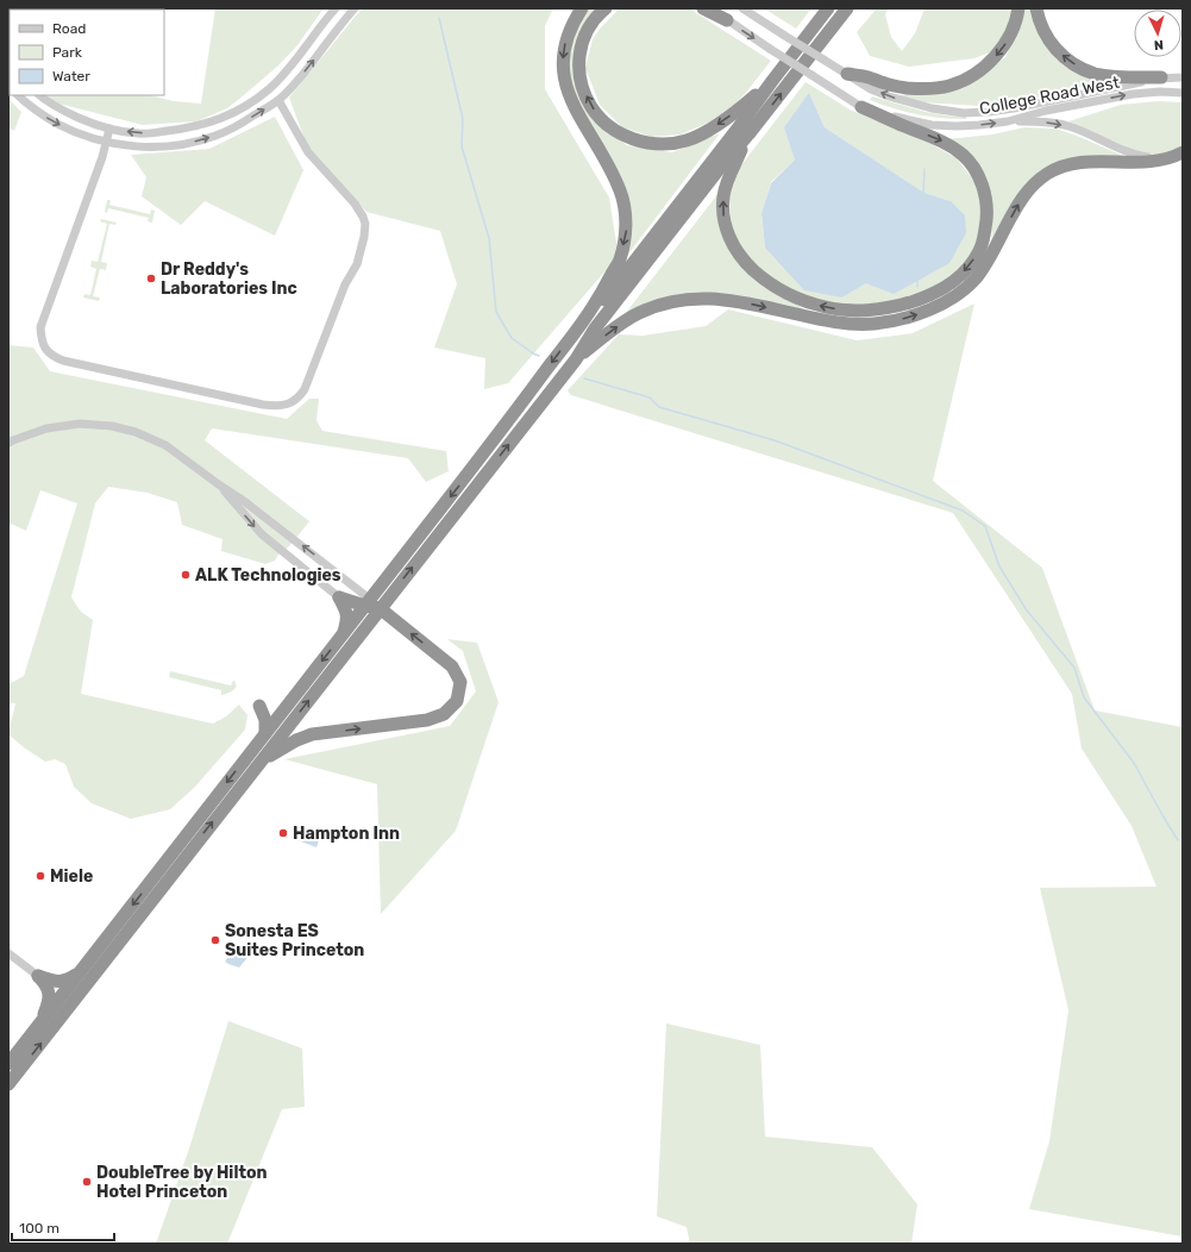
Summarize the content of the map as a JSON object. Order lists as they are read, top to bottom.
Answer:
{
  "streets": {
    "street": ["College Road West"]
  },
  "places": [
    "Dr Reddy's Laboratories Inc",
    "ALK Technologies",
    "Hampton Inn",
    "Miele",
    "Sonesta ES Suites Princeton",
    "DoubleTree by Hilton Hotel Princeton"
  ],
  "legend": ["Road", "Park", "Water"],
  "scale_bar": "100 m",
  "north": "bottom"
}
